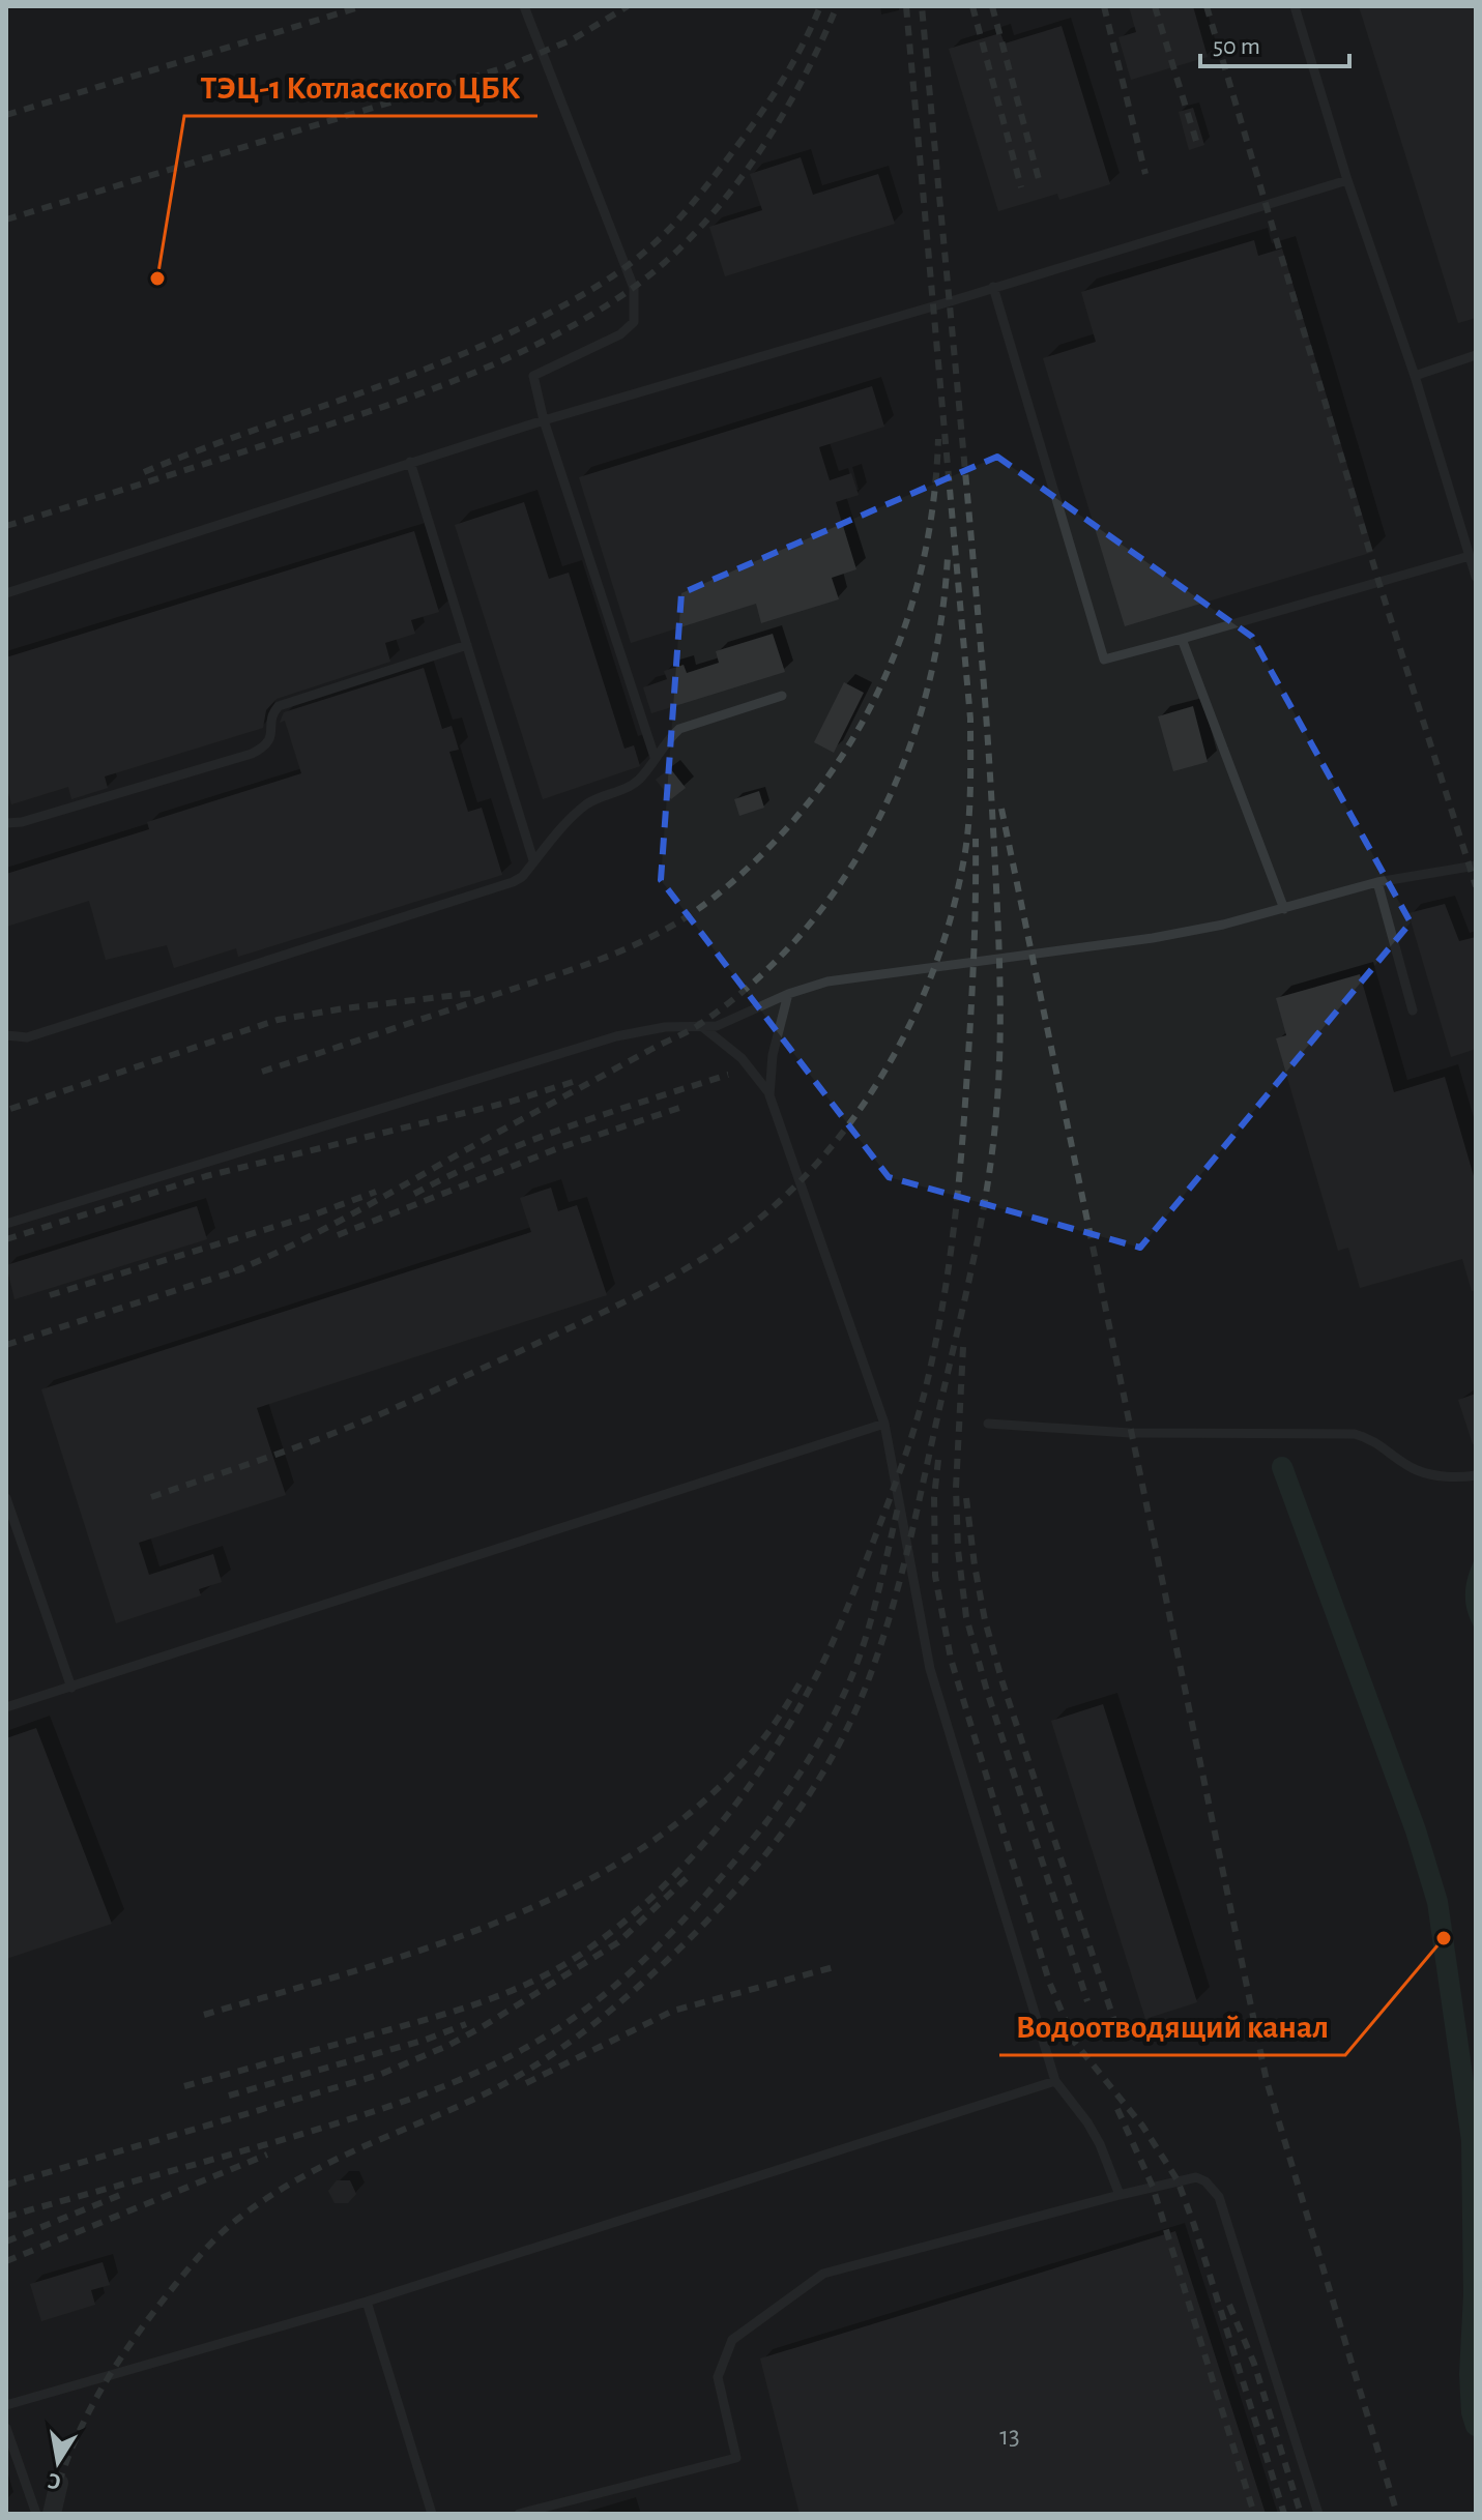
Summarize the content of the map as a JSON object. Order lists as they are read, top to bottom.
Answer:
{
  "places": ["ТЭЦ-1 Котласского ЦБК", "Водоотводящий канал"],
  "house_numbers": ["13"],
  "scale_bar": "50 m",
  "north": "bottom"
}
